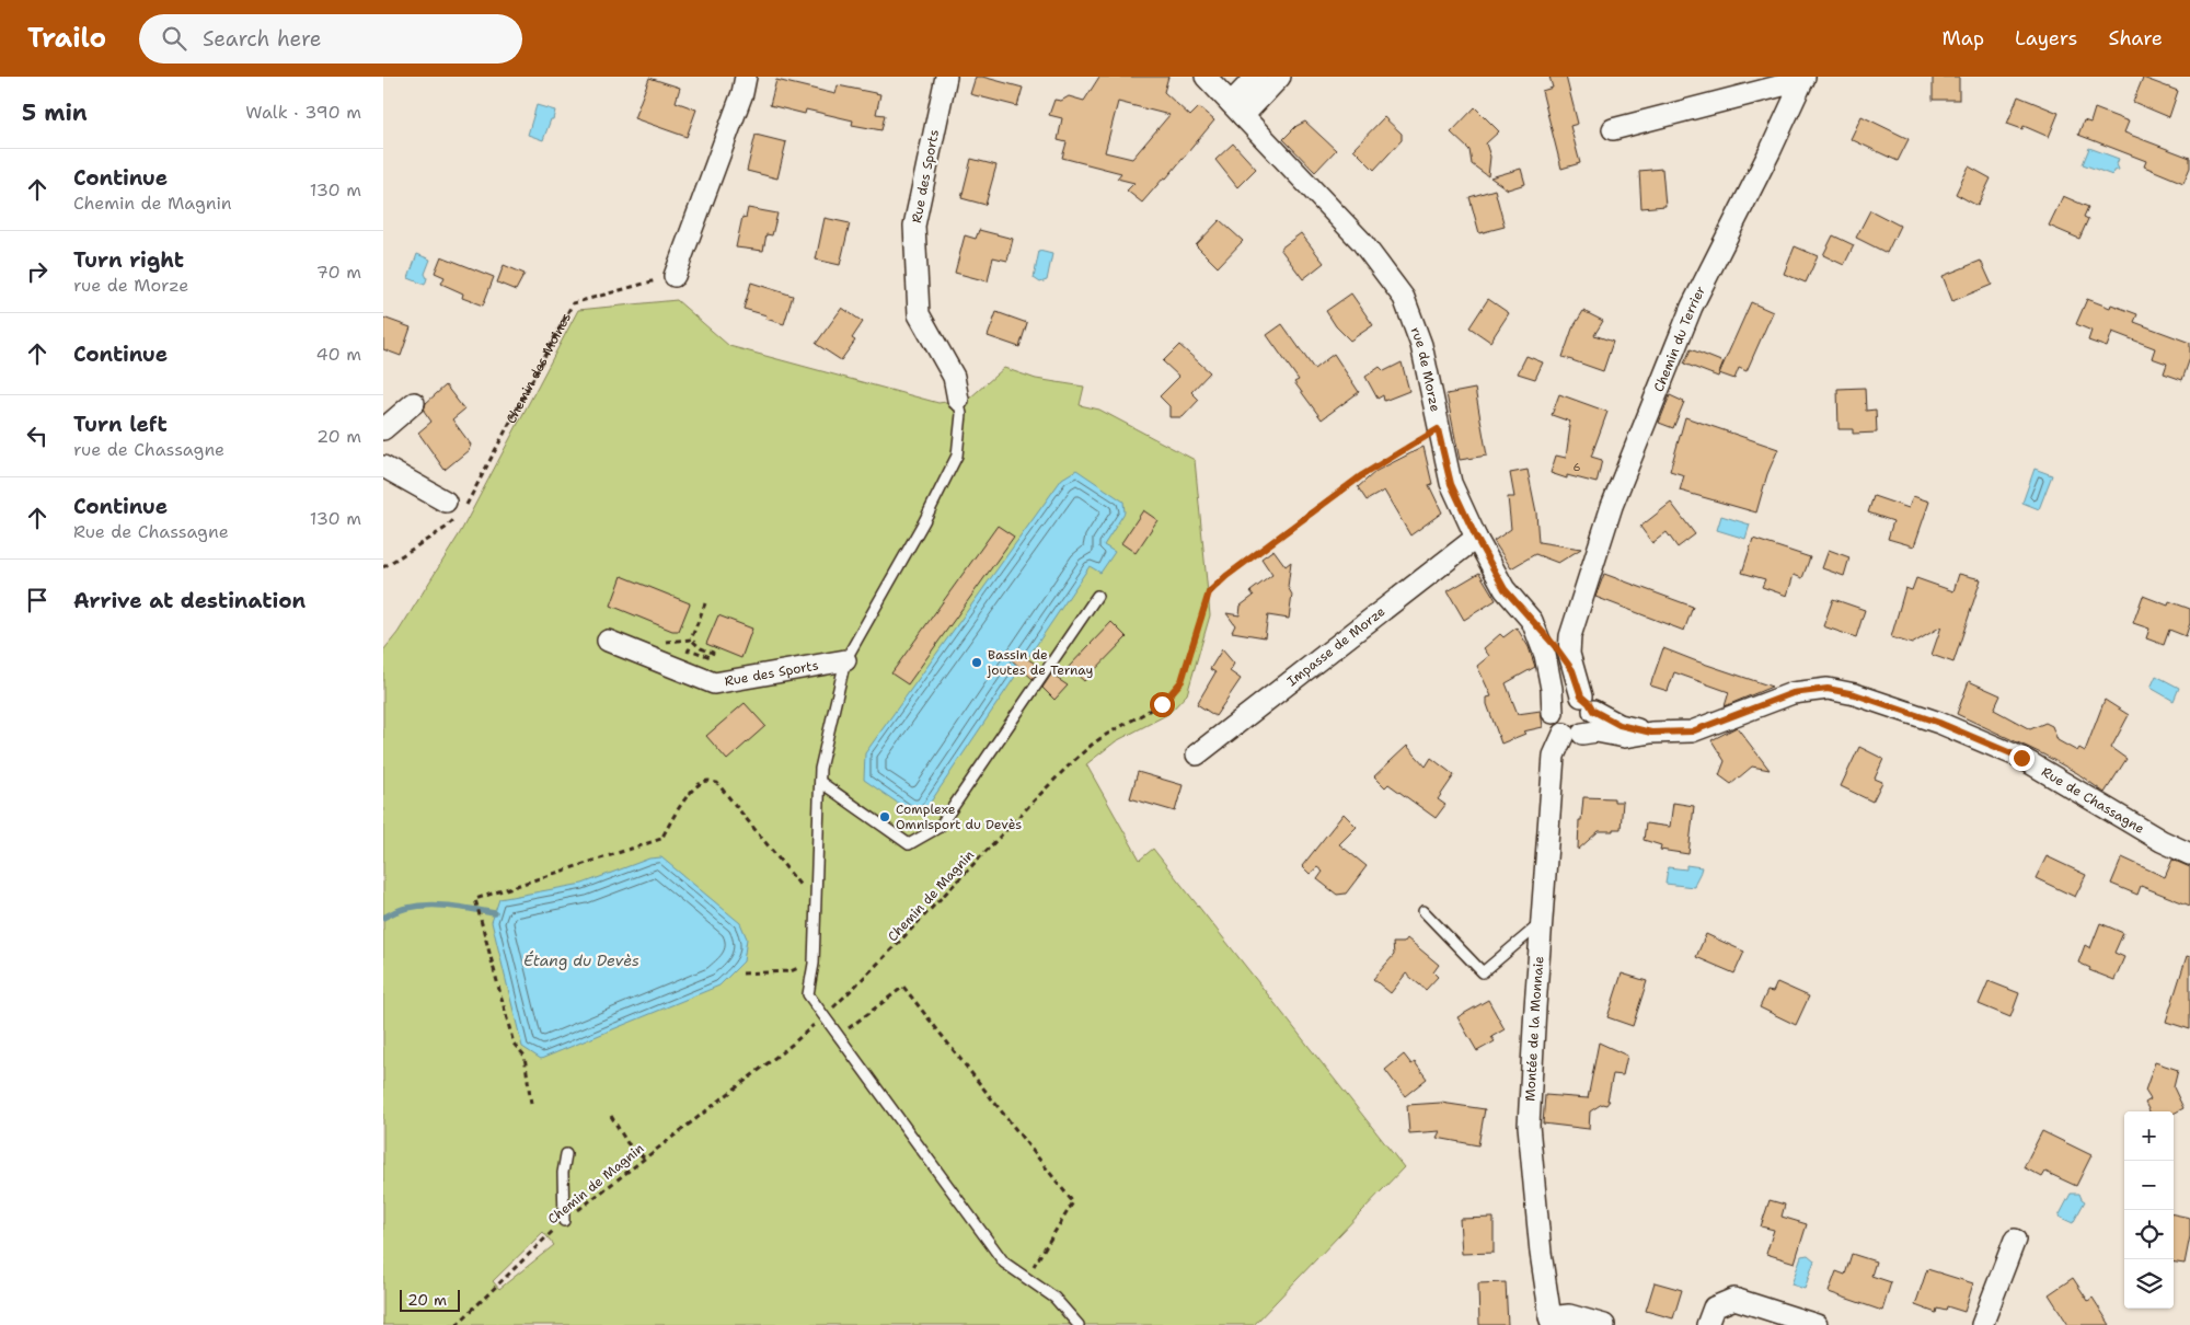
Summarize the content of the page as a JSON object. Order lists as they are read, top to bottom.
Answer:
{
  "streets": {
    "street": [
      "Rue des Sports",
      "Chemin du Terrier",
      "rue de Morze",
      "Impasse de Morze",
      "Rue de Chassagne",
      "Montée de la Monnaie"
    ],
    "path": ["Chemin des Moines", "Chemin de Magnin"]
  },
  "crossings": [
    ["Chemin du Terrier", "rue de Morze"],
    ["rue de Morze", "Impasse de Morze"],
    ["rue de Morze", "Chemin de Magnin"]
  ],
  "water": ["Étang du Devès"],
  "places": ["Bassin de joutes de Ternay", "Complexe Omnisport du Devès"],
  "house_numbers": ["6"],
  "scale_bar": "20 m",
  "page": {
    "header": "Trailo",
    "search": "Search here",
    "nav": ["Map", "Layers", "Share"],
    "heading": ["5 min", "Walk · 390 m"],
    "list": [
      ["Continue", "Chemin de Magnin", "130 m"],
      ["Turn right", "rue de Morze", "70 m"],
      ["Continue", "40 m"],
      ["Turn left", "rue de Chassagne", "20 m"],
      ["Continue", "Rue de Chassagne", "130 m"],
      "Arrive at destination"
    ],
    "map_buttons": ["+", "−"],
    "scale": "20 m"
  }
}
